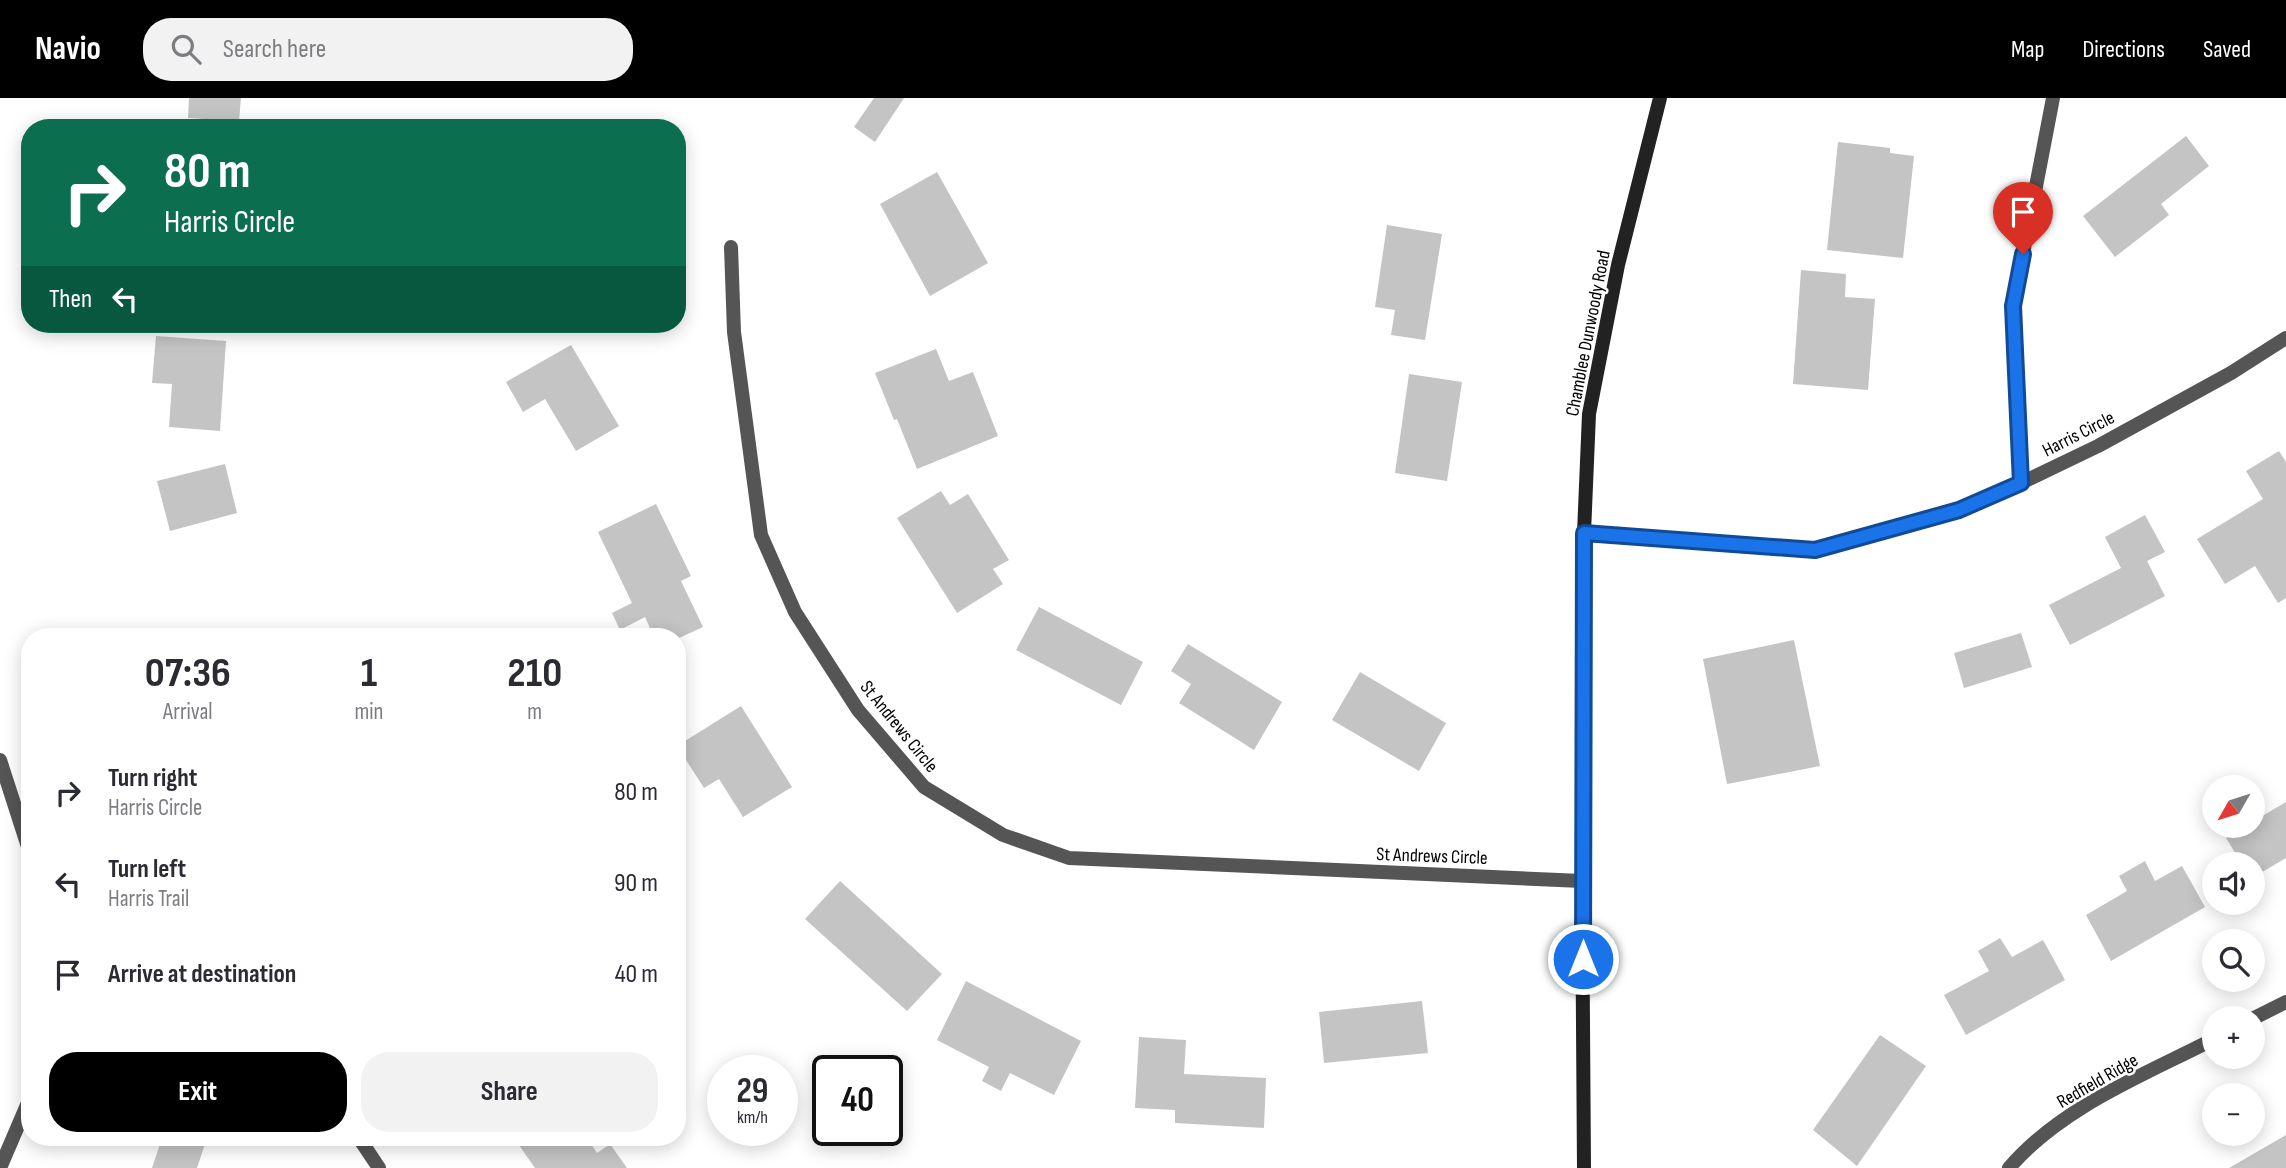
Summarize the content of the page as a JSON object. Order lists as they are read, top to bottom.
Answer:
{
  "streets": {
    "street": [
      "Chamblee Dunwoody Road",
      "Harris Circle",
      "St Andrews Circle",
      "Redfield Ridge"
    ]
  },
  "crossings": [
    ["Chamblee Dunwoody Road", "Harris Circle"],
    ["Chamblee Dunwoody Road", "St Andrews Circle"]
  ],
  "north": "bottom left",
  "page": {
    "header": "Navio",
    "search": "Search here",
    "nav": ["Map", "Directions", "Saved"],
    "turn": ["80 m", "Harris Circle"],
    "then": "Then",
    "eta": [
      "07:36",
      "Arrival",
      "1",
      "min",
      "210",
      "m"
    ],
    "list": [
      {
        "name": "Turn right",
        "note": "Harris Circle",
        "value": "80 m"
      },
      {
        "name": "Turn left",
        "note": "Harris Trail",
        "value": "90 m"
      },
      {
        "name": "Arrive at destination",
        "value": "40 m"
      }
    ],
    "map_buttons": ["+", "−"],
    "buttons": ["Exit", "Share"],
    "speed": "29 km/h",
    "limit": "40"
  }
}
